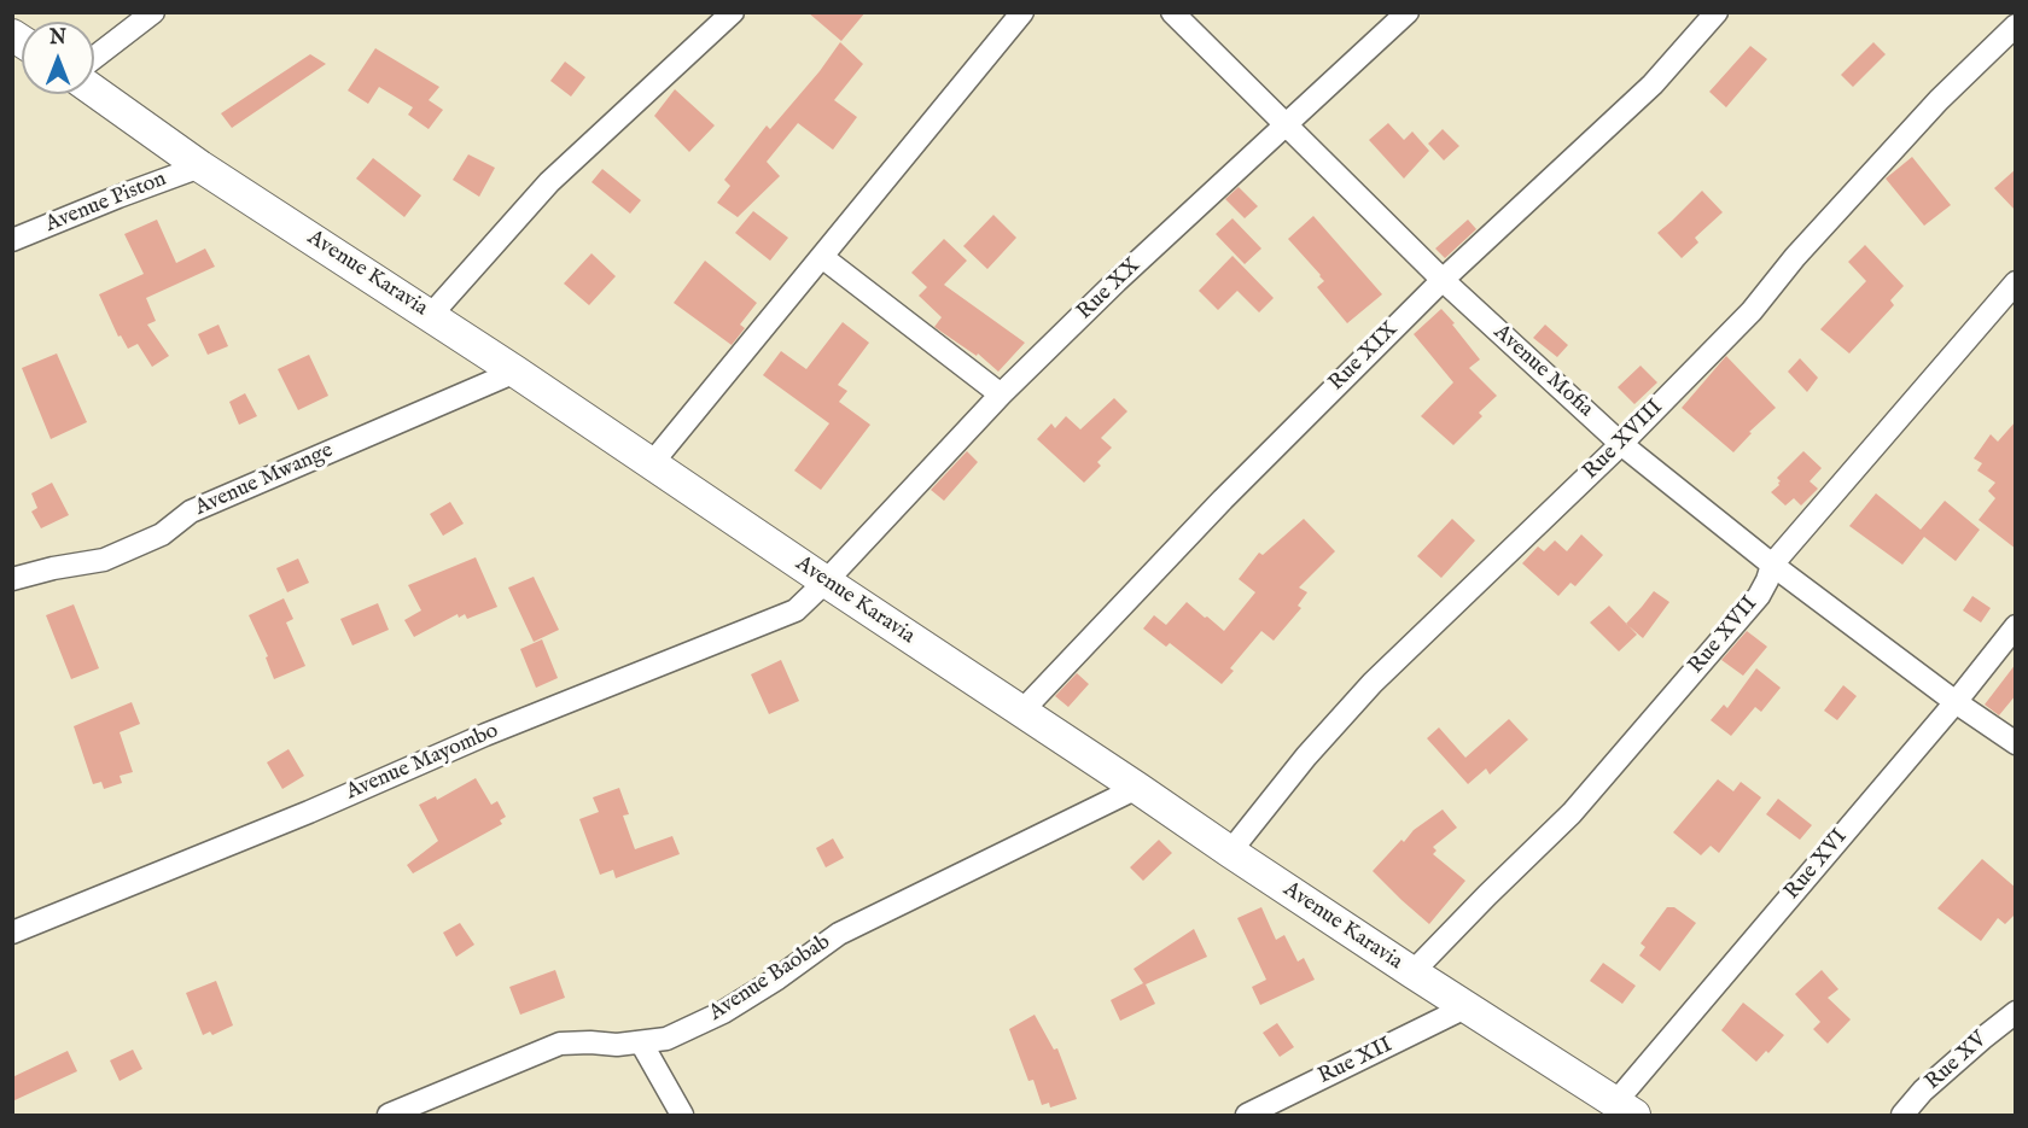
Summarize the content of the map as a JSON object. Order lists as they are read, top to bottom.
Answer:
{
  "streets": {
    "street": [
      "Avenue Piston",
      "Avenue Karavia",
      "Rue XX",
      "Rue XIX",
      "Avenue Mofia",
      "Rue XVIII",
      "Avenue Mwange",
      "Rue XVII",
      "Avenue Mayombo",
      "Rue XVI",
      "Avenue Baobab",
      "Rue XII",
      "Rue XV"
    ]
  },
  "crossings": [
    ["Avenue Piston", "Avenue Karavia"],
    ["Avenue Karavia", "Rue XX"],
    ["Avenue Karavia", "Rue XIX"],
    ["Avenue Karavia", "Rue XVIII"],
    ["Avenue Karavia", "Avenue Mwange"],
    ["Avenue Karavia", "Rue XVII"],
    ["Avenue Karavia", "Avenue Mayombo"],
    ["Avenue Karavia", "Rue XVI"],
    ["Avenue Karavia", "Avenue Baobab"],
    ["Avenue Karavia", "Rue XII"],
    ["Rue XX", "Avenue Mofia"],
    ["Rue XX", "Avenue Mayombo"],
    ["Rue XIX", "Avenue Mofia"],
    ["Avenue Mofia", "Rue XVIII"],
    ["Avenue Mofia", "Rue XVII"],
    ["Avenue Mofia", "Rue XVI"]
  ],
  "north": "top"
}
